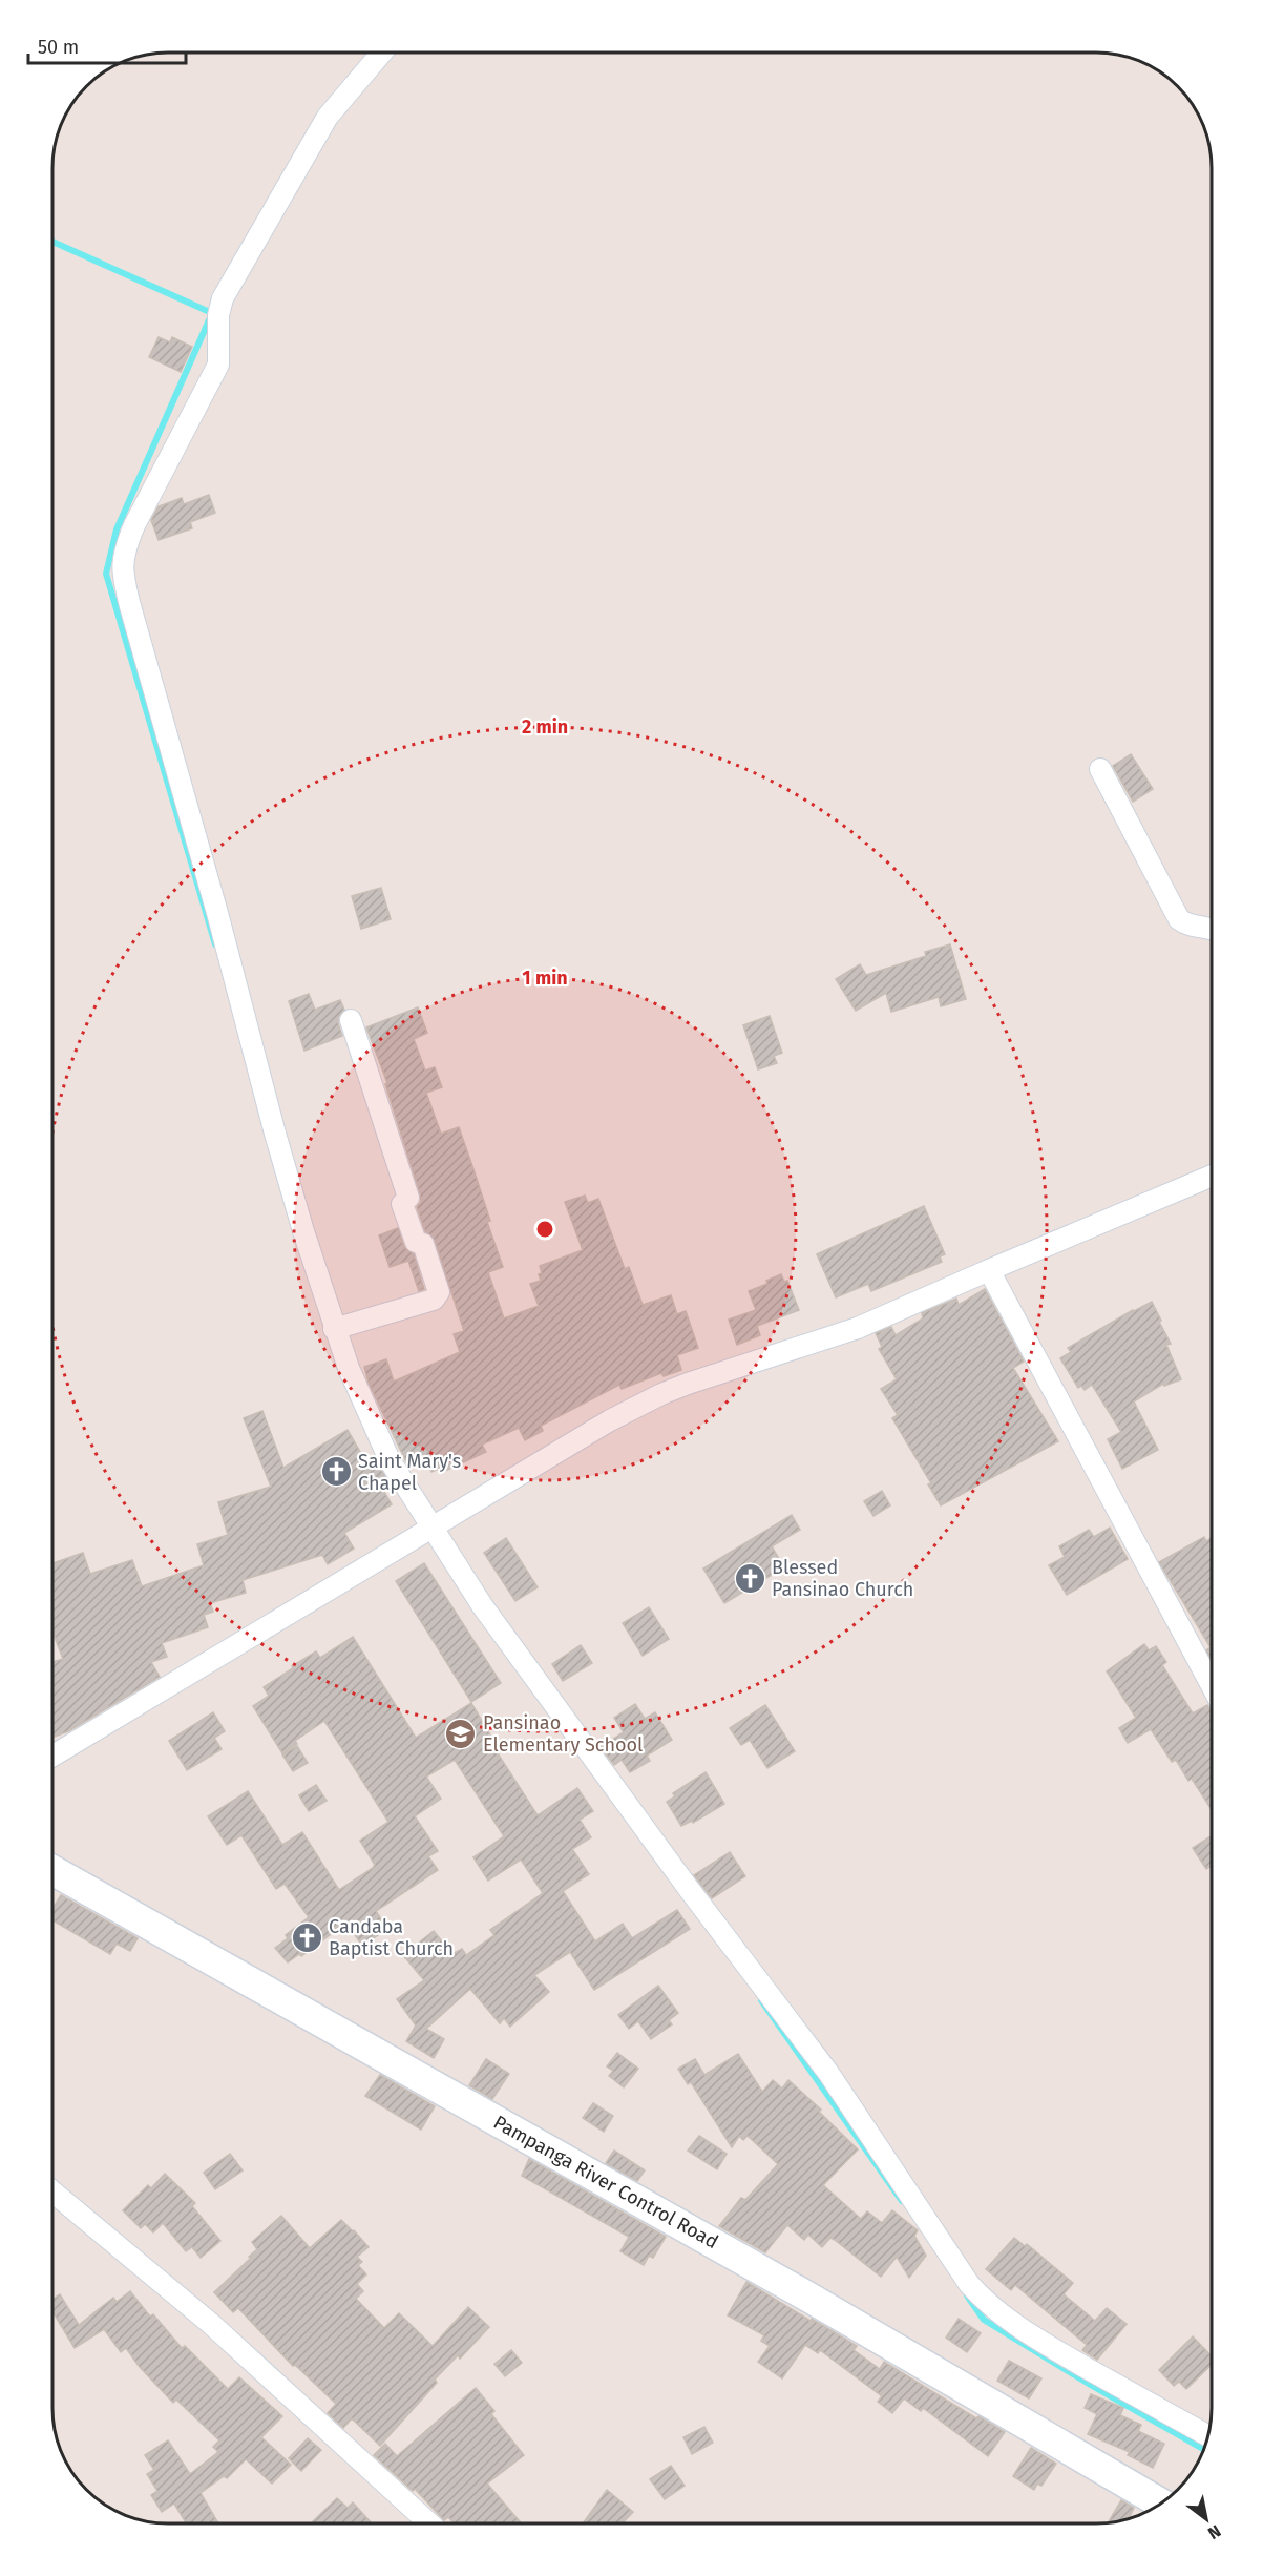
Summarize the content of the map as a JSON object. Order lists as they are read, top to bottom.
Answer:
{
  "streets": {
    "main road": ["Pampanga River Control Road"]
  },
  "places": {
    "church": ["Saint Mary's Chapel", "Blessed Pansinao Church", "Candaba Baptist Church"],
    "school or university": ["Pansinao Elementary School"]
  },
  "scale_bar": "50 m",
  "north": "bottom right",
  "rings": ["2 min", "1 min"]
}
